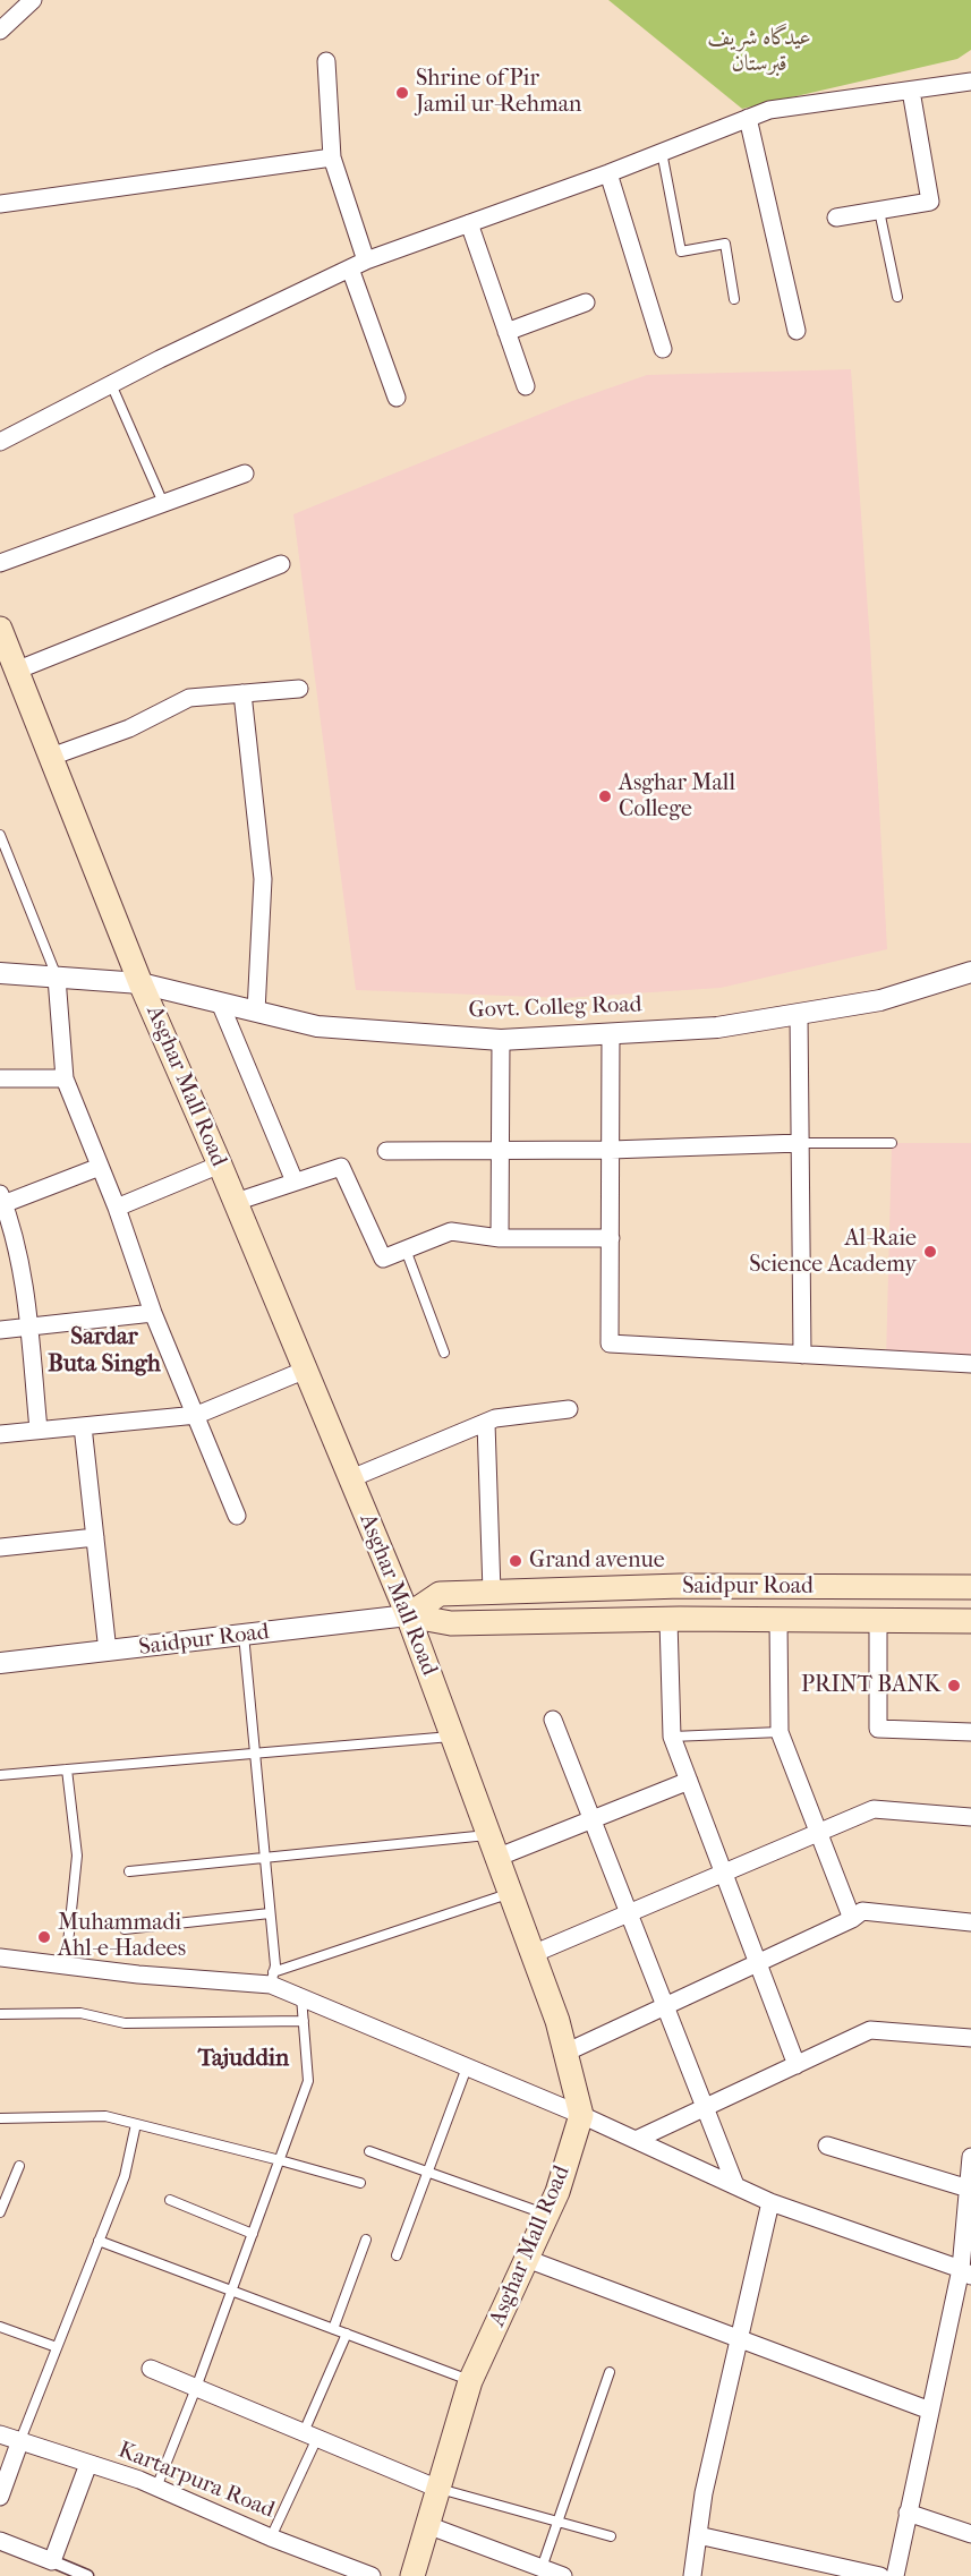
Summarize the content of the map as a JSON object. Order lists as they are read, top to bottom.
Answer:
{
  "streets": {
    "main road": ["Asghar Mall Road", "Saidpur Road"],
    "street": ["Govt. Colleg Road", "Kartarpura Road"]
  },
  "crossings": [
    ["Govt. Colleg Road", "Asghar Mall Road"],
    ["Asghar Mall Road", "Saidpur Road"]
  ],
  "districts": ["Sardar Buta Singh", "Tajuddin"],
  "parks": ["عیدگاہ شریف قبرستان"],
  "places": [
    "Shrine of Pir Jamil ur-Rehman",
    "Asghar Mall College",
    "Al-Raie Science Academy",
    "Grand avenue",
    "PRINT BANK",
    "Muhammadi Ahl-e-Hadees"
  ]
}
